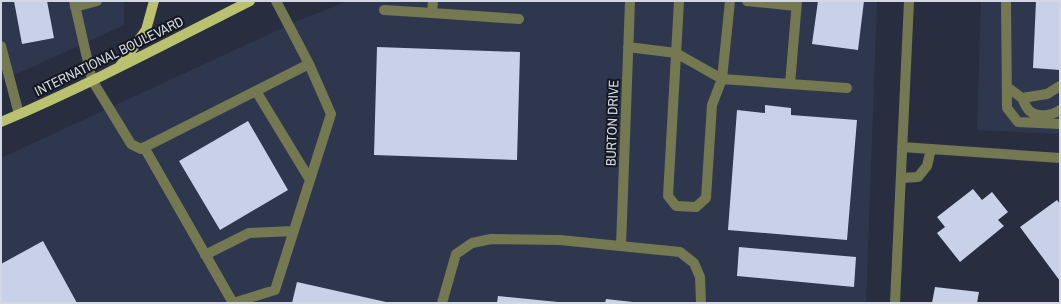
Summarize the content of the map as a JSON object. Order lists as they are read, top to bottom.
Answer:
{
  "streets": {
    "main road": ["INTERNATIONAL BOULEVARD"],
    "street": ["BURTON DRIVE"]
  }
}
